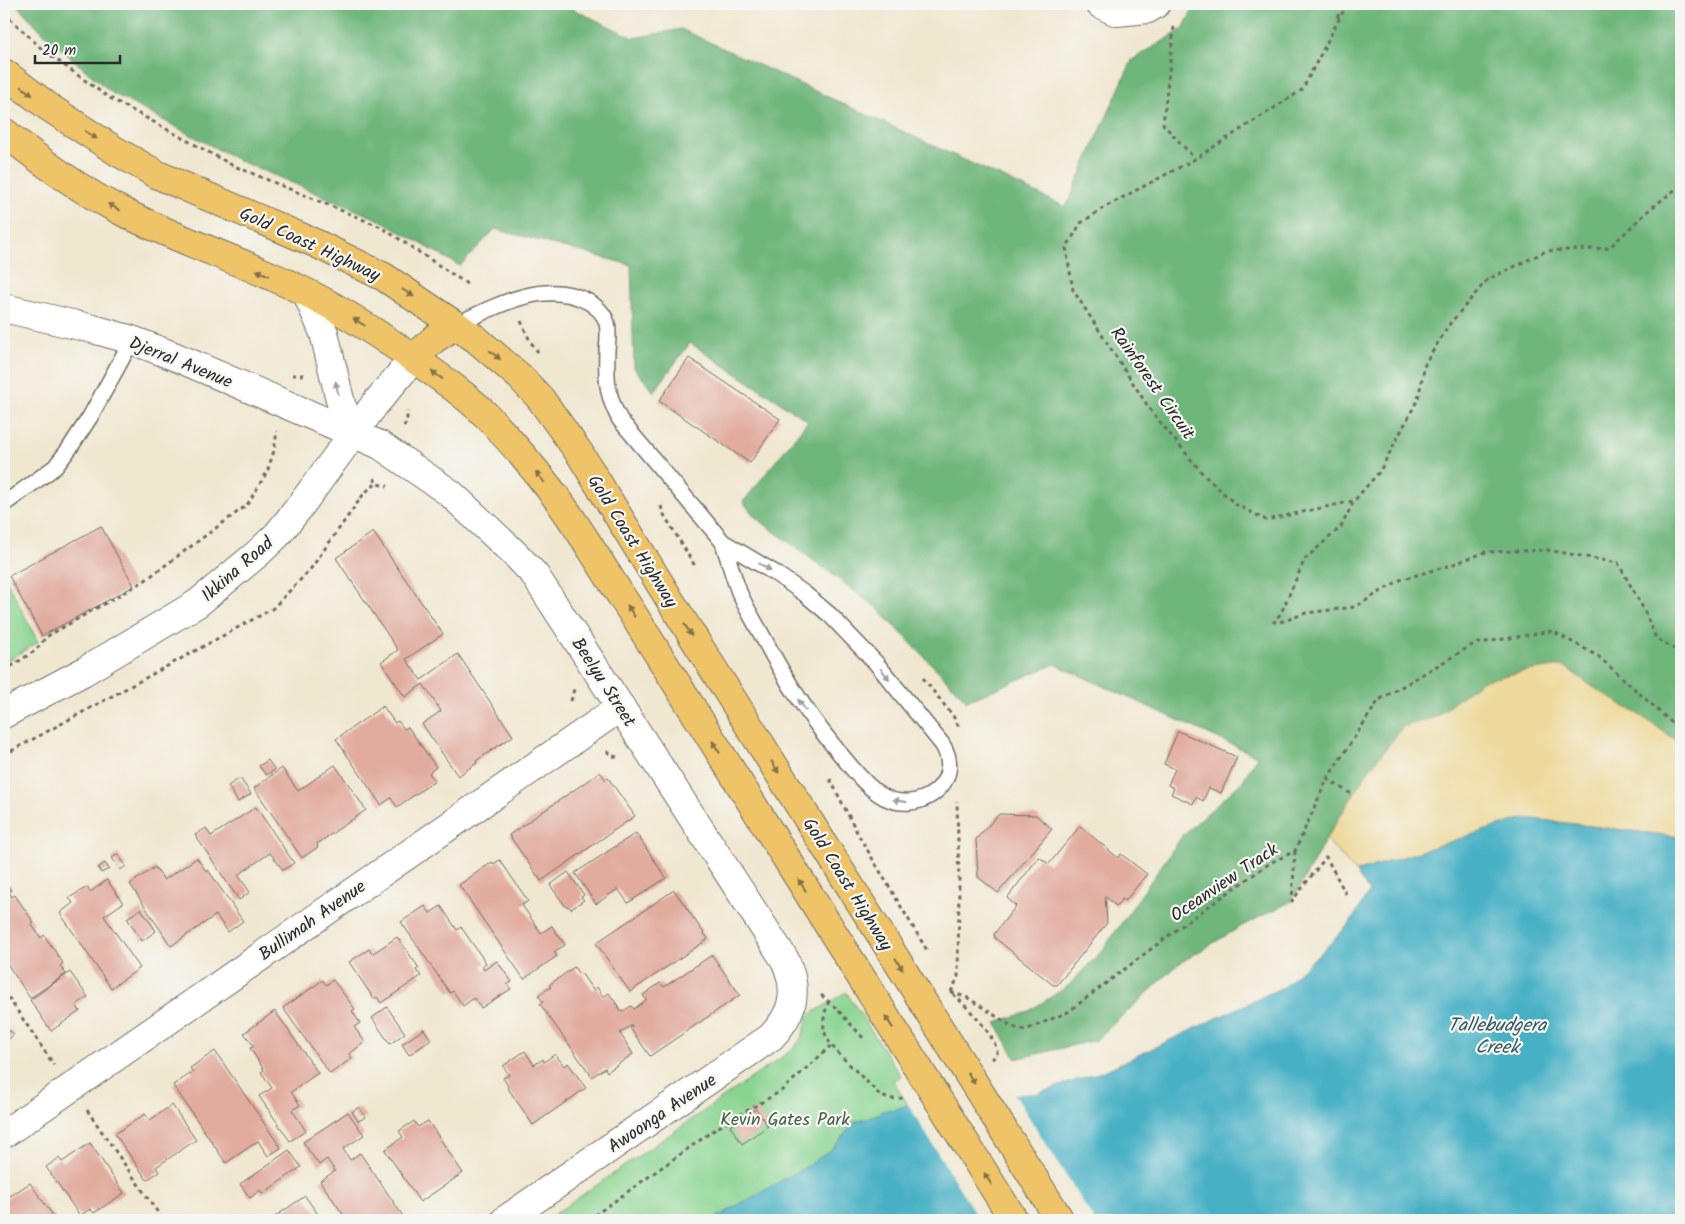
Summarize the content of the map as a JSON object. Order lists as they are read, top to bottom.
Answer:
{
  "streets": {
    "highway": ["Gold Coast Highway"],
    "street": [
      "Djerral Avenue",
      "Ikkina Road",
      "Beelyu Street",
      "Bullimah Avenue",
      "Awoonga Avenue"
    ],
    "path": ["Rainforest Circuit", "Oceanview Track"]
  },
  "crossings": [
    ["Djerral Avenue", "Ikkina Road"],
    ["Djerral Avenue", "Beelyu Street"],
    ["Ikkina Road", "Beelyu Street"],
    ["Beelyu Street", "Bullimah Avenue"],
    ["Beelyu Street", "Awoonga Avenue"]
  ],
  "water": ["Tallebudgera Creek"],
  "parks": ["Kevin Gates Park"],
  "scale_bar": "20 m"
}
